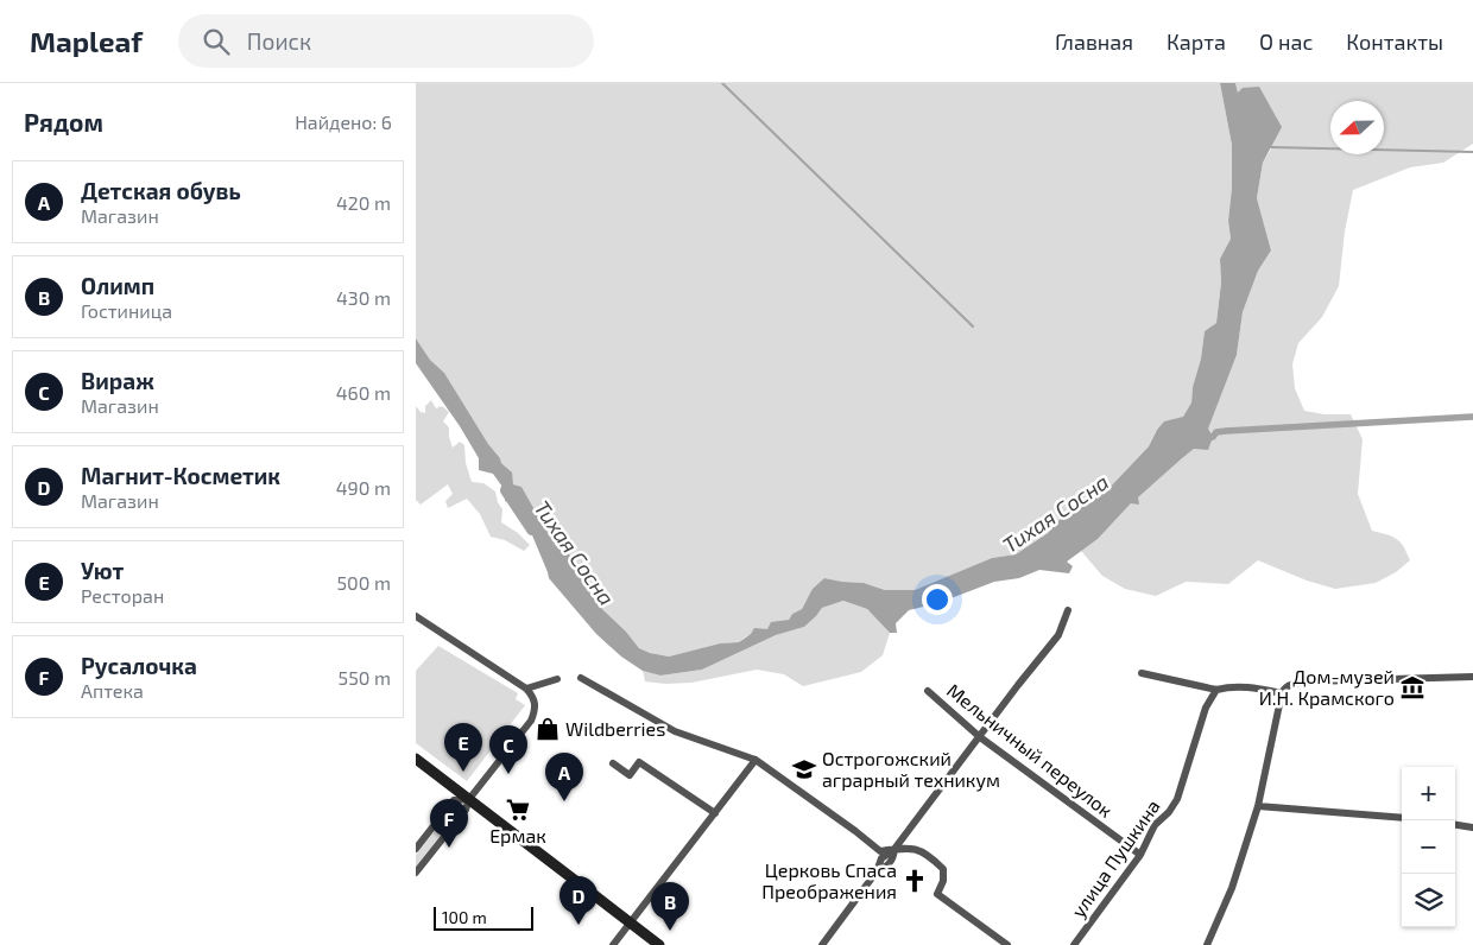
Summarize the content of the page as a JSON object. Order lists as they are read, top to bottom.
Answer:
{
  "streets": {
    "street": ["Мельничный переулок", "улица Пушкина"]
  },
  "crossings": [
    ["Мельничный переулок", "улица Пушкина"]
  ],
  "water": ["Тихая Сосна"],
  "places": {
    "museum": ["Дом-музей И.Н. Крамского"],
    "shop": ["Wildberries"],
    "school or university": ["Острогожский аграрный техникум"],
    "supermarket": ["Ермак"],
    "church": ["Церковь Спаса Преображения"]
  },
  "scale_bar": "100 m",
  "north": "left",
  "page": {
    "header": "Mapleaf",
    "search": "Поиск",
    "nav": [
      "Главная",
      "Карта",
      "О нас",
      "Контакты"
    ],
    "heading": ["Рядом", "Найдено: 6"],
    "list": [
      {
        "mark": "A",
        "name": "Детская обувь",
        "note": "Магазин",
        "value": "420 m"
      },
      {
        "mark": "B",
        "name": "Олимп",
        "note": "Гостиница",
        "value": "430 m"
      },
      {
        "mark": "C",
        "name": "Вираж",
        "note": "Магазин",
        "value": "460 m"
      },
      {
        "mark": "D",
        "name": "Магнит-Косметик",
        "note": "Магазин",
        "value": "490 m"
      },
      {
        "mark": "E",
        "name": "Уют",
        "note": "Ресторан",
        "value": "500 m"
      },
      {
        "mark": "F",
        "name": "Русалочка",
        "note": "Аптека",
        "value": "550 m"
      }
    ],
    "pins": [
      "E",
      "C",
      "A",
      "F",
      "D",
      "B"
    ],
    "map_buttons": ["+", "−"],
    "scale": "100 m"
  }
}
